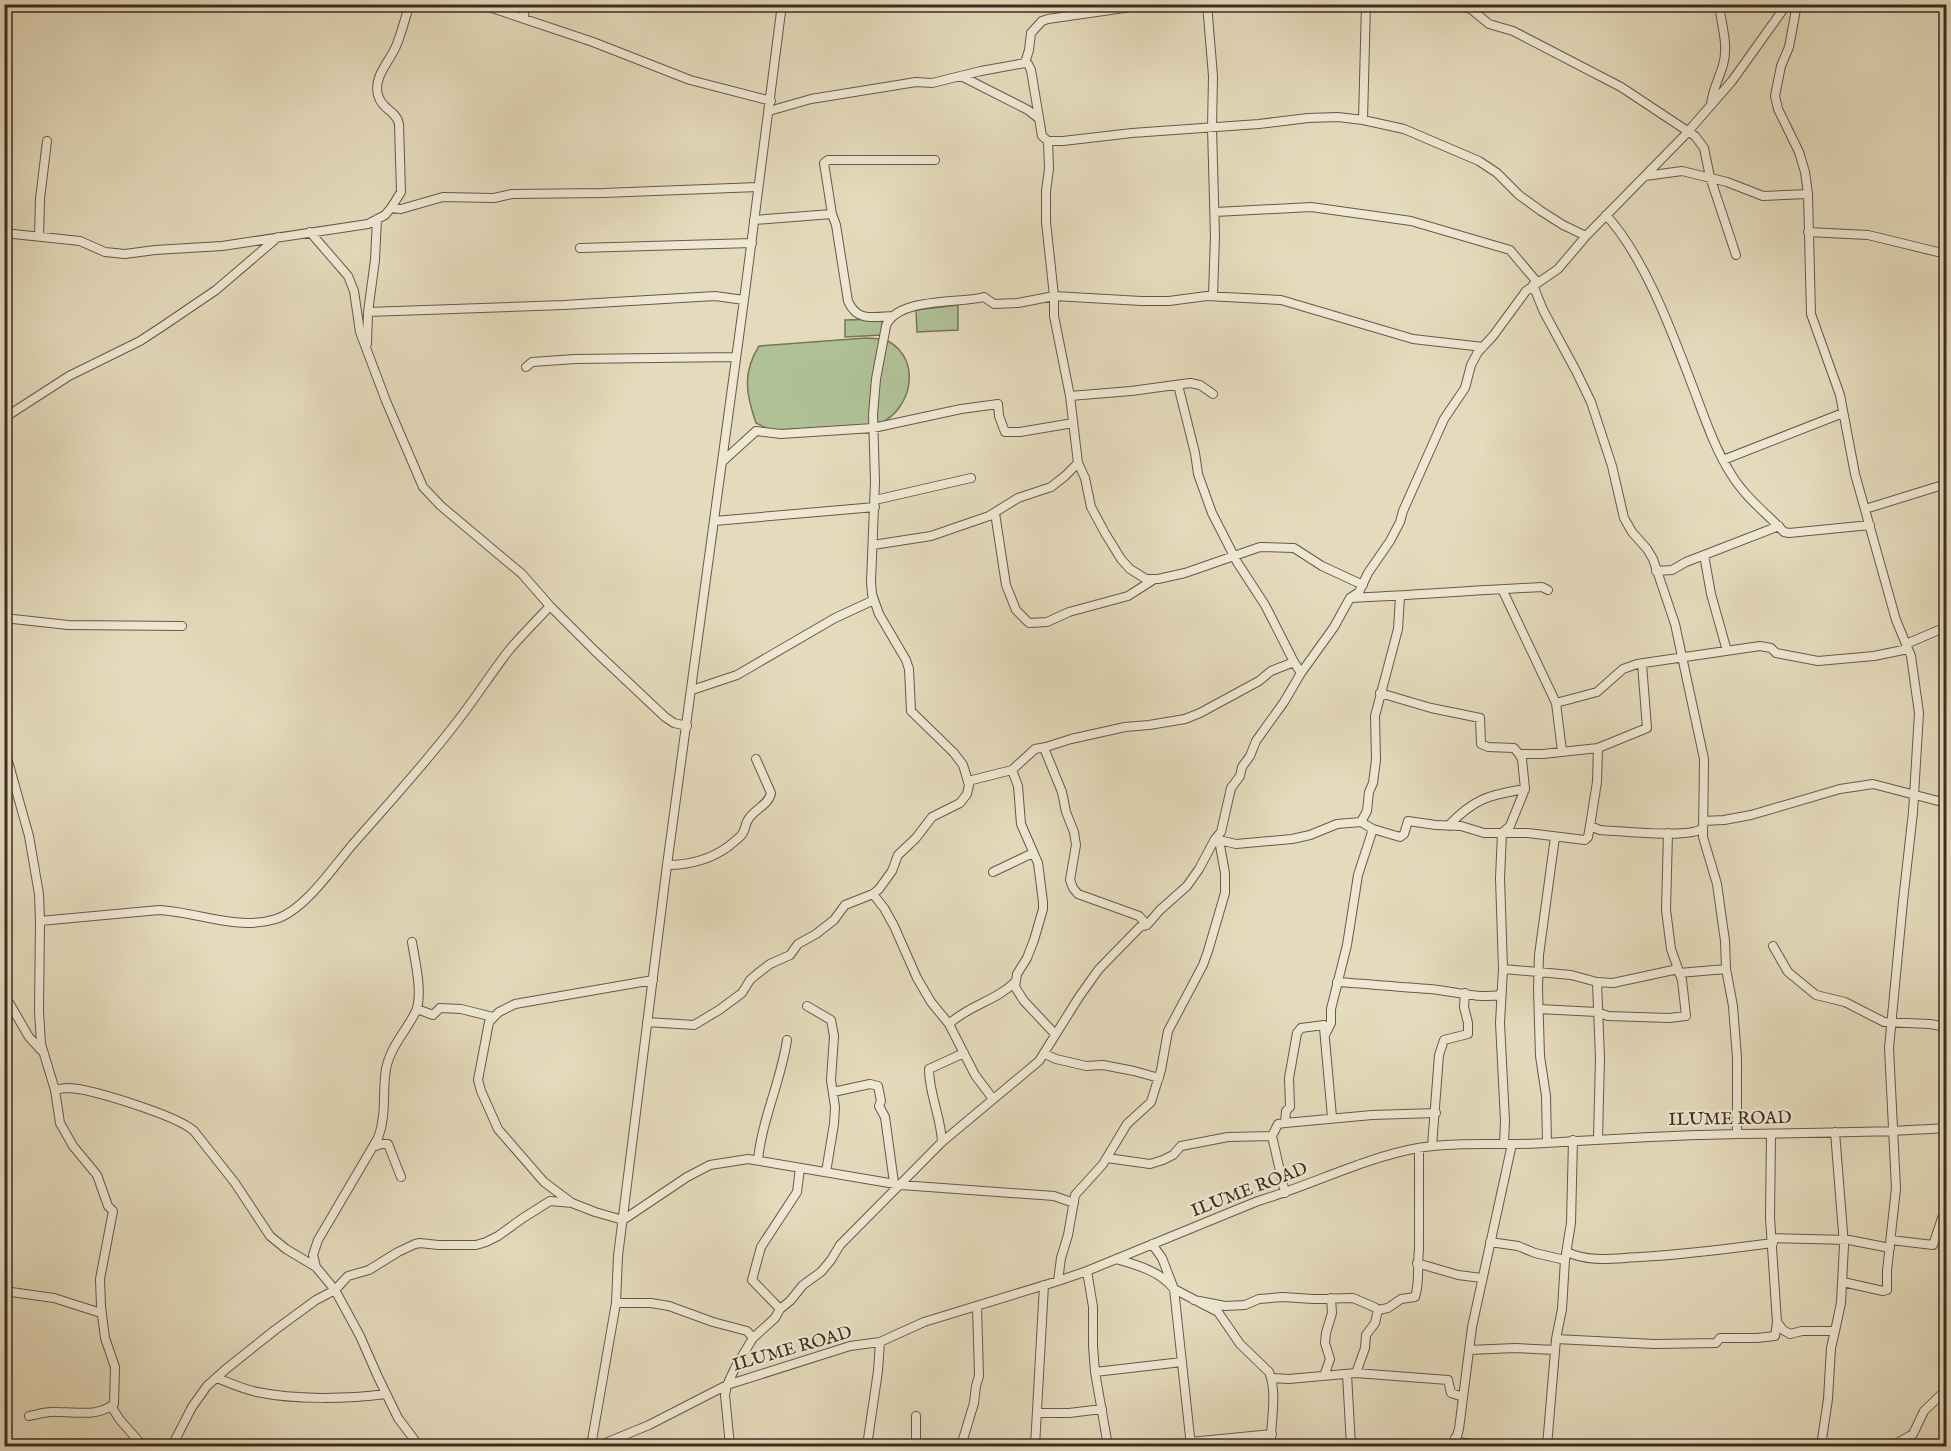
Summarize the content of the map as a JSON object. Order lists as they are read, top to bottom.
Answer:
{
  "streets": {
    "street": ["ILUME ROAD"]
  }
}
